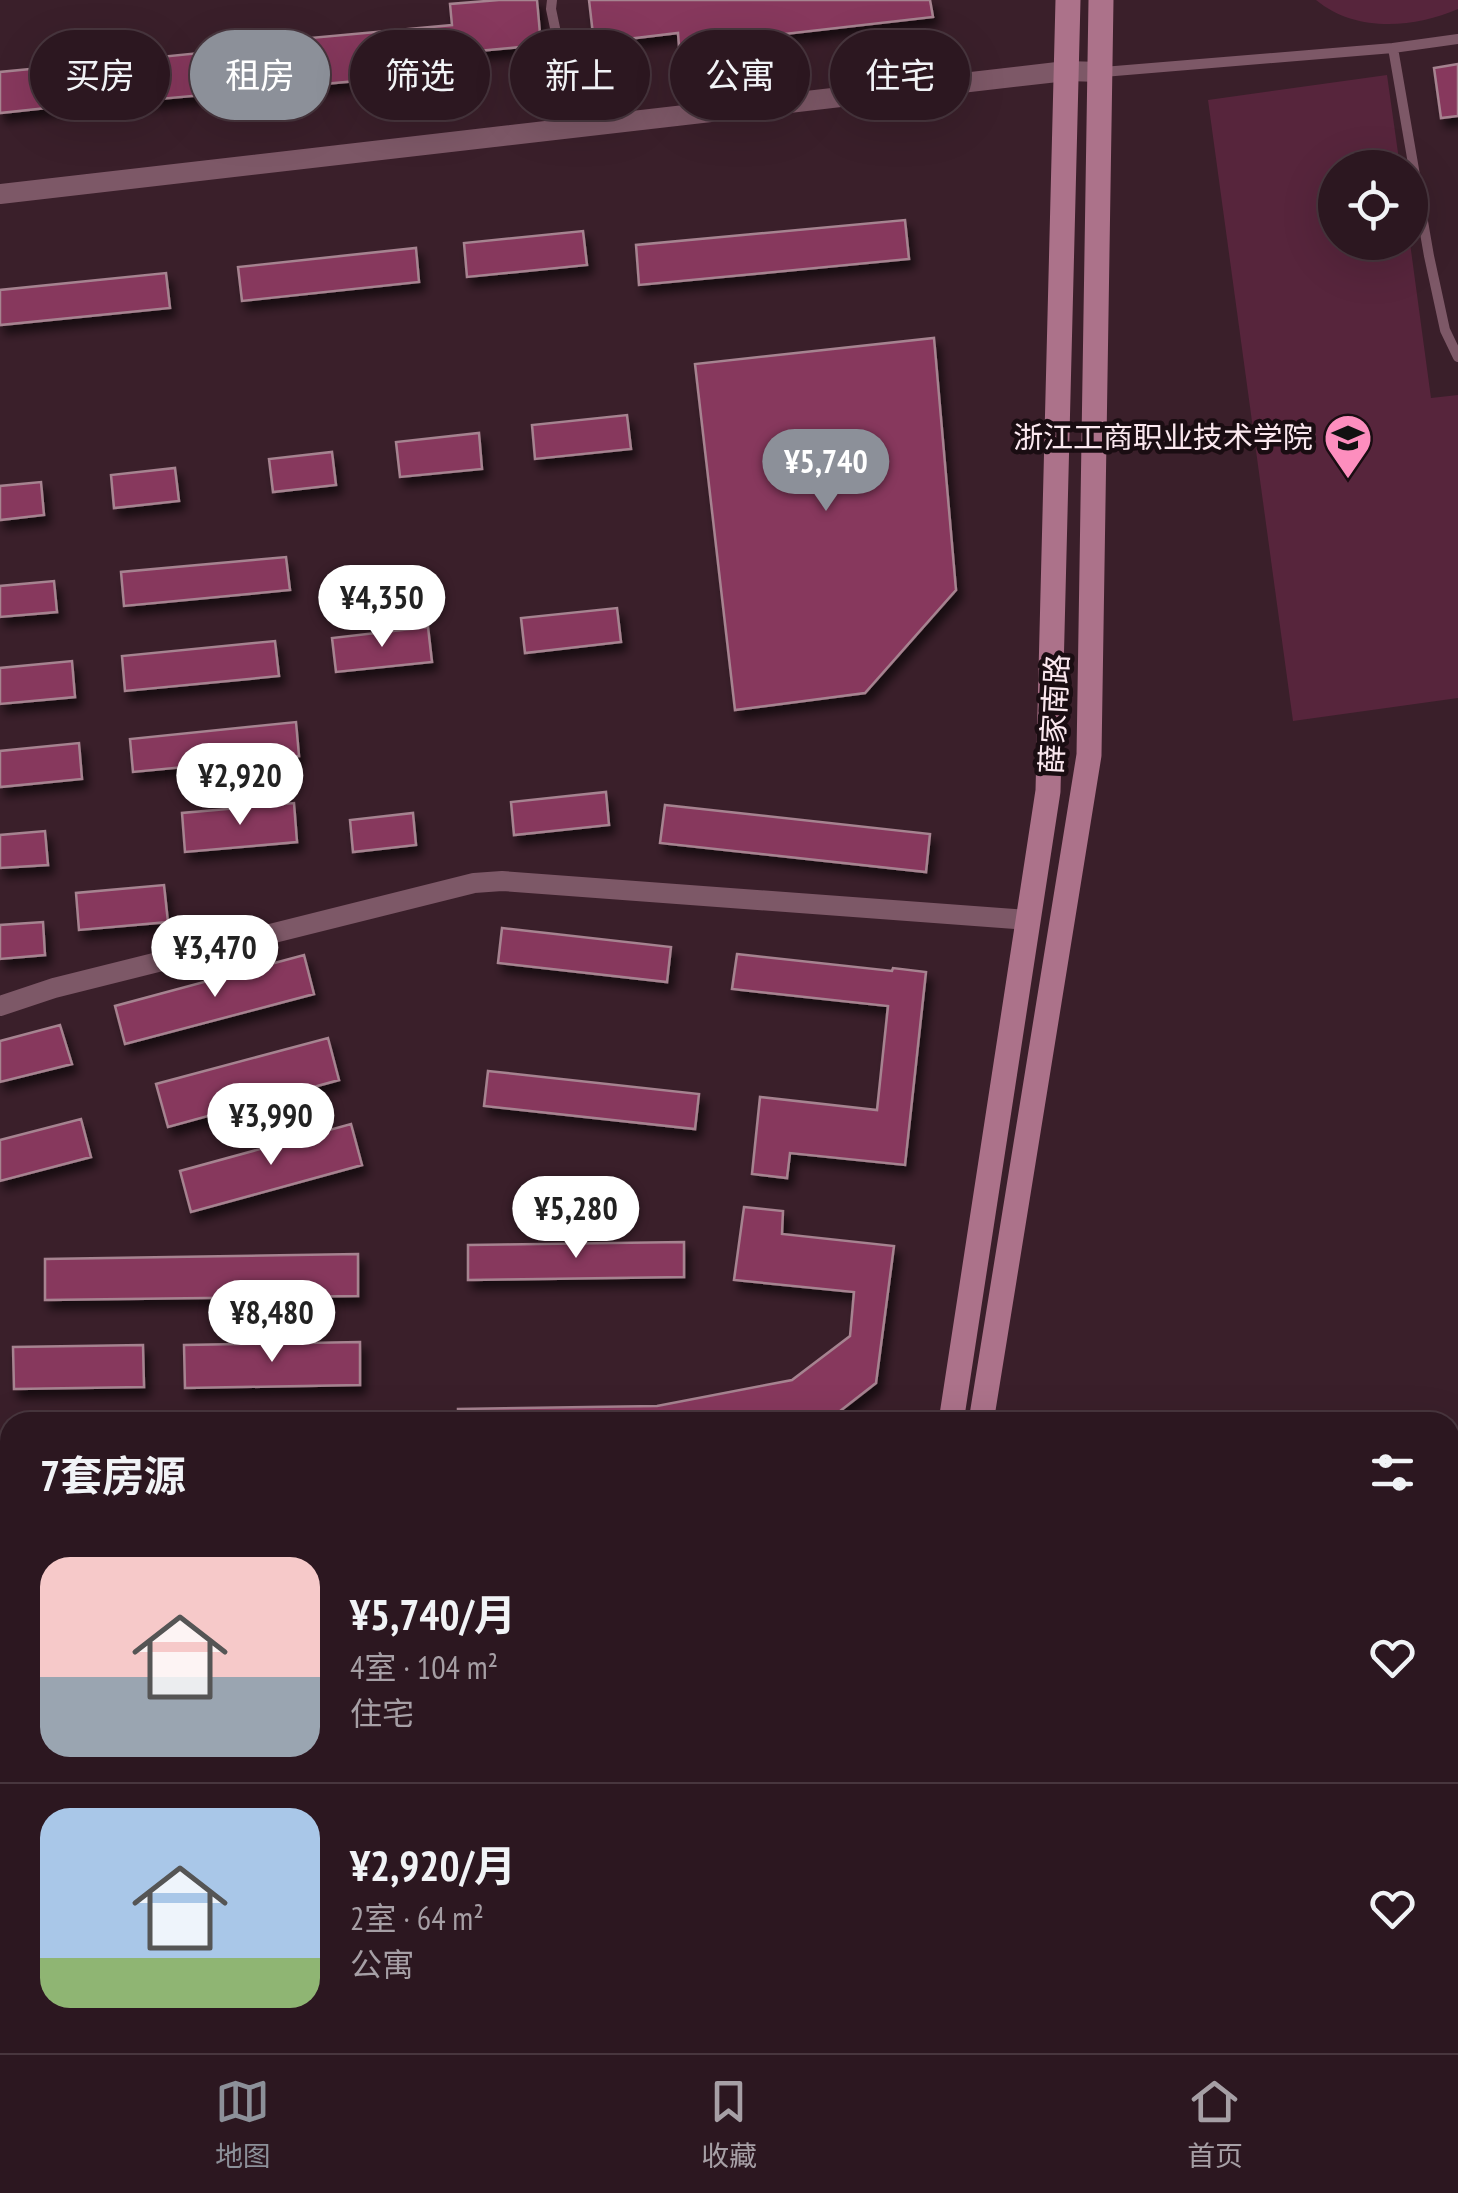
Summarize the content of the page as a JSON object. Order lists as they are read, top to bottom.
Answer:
{
  "streets": {
    "main road": ["薛家南路"]
  },
  "places": {
    "school or university": ["浙江工商职业技术学院"]
  },
  "page": {
    "chip": [
      "买房",
      "租房",
      "筛选",
      "新上",
      "公寓",
      "住宅"
    ],
    "price": [
      "¥5,740",
      "¥4,350",
      "¥2,920",
      "¥3,470",
      "¥3,990",
      "¥5,280",
      "¥8,480"
    ],
    "heading": "7套房源",
    "list": [
      {
        "name": "¥5,740/月",
        "note": "4室 · 104 m² · 住宅"
      },
      {
        "name": "¥2,920/月",
        "note": "2室 · 64 m² · 公寓"
      }
    ],
    "tabs": ["地图", "收藏", "首页"]
  }
}
